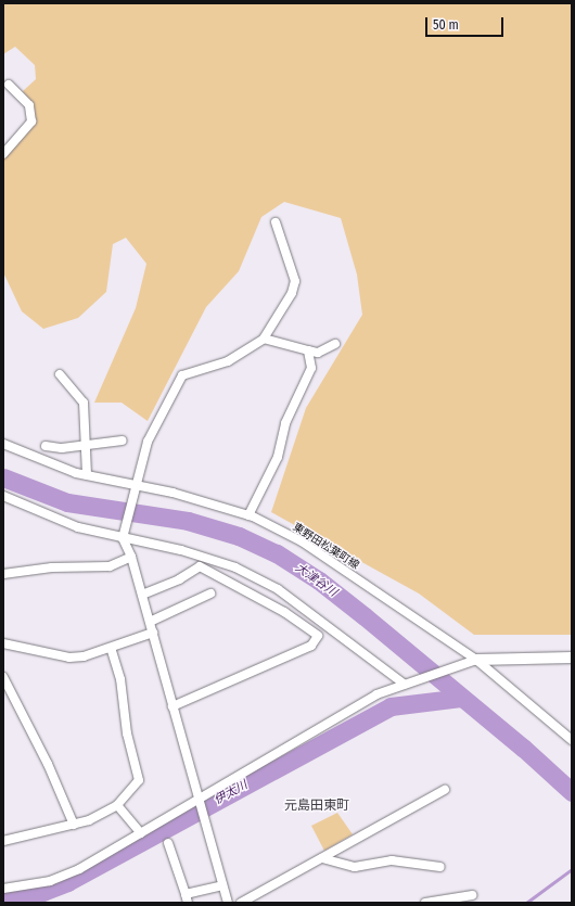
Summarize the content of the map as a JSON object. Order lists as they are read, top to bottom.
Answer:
{
  "streets": {
    "street": ["東野田松葉町線"]
  },
  "districts": ["元島田東町"],
  "water": ["大津谷川", "伊太川"],
  "scale_bar": "50 m"
}
